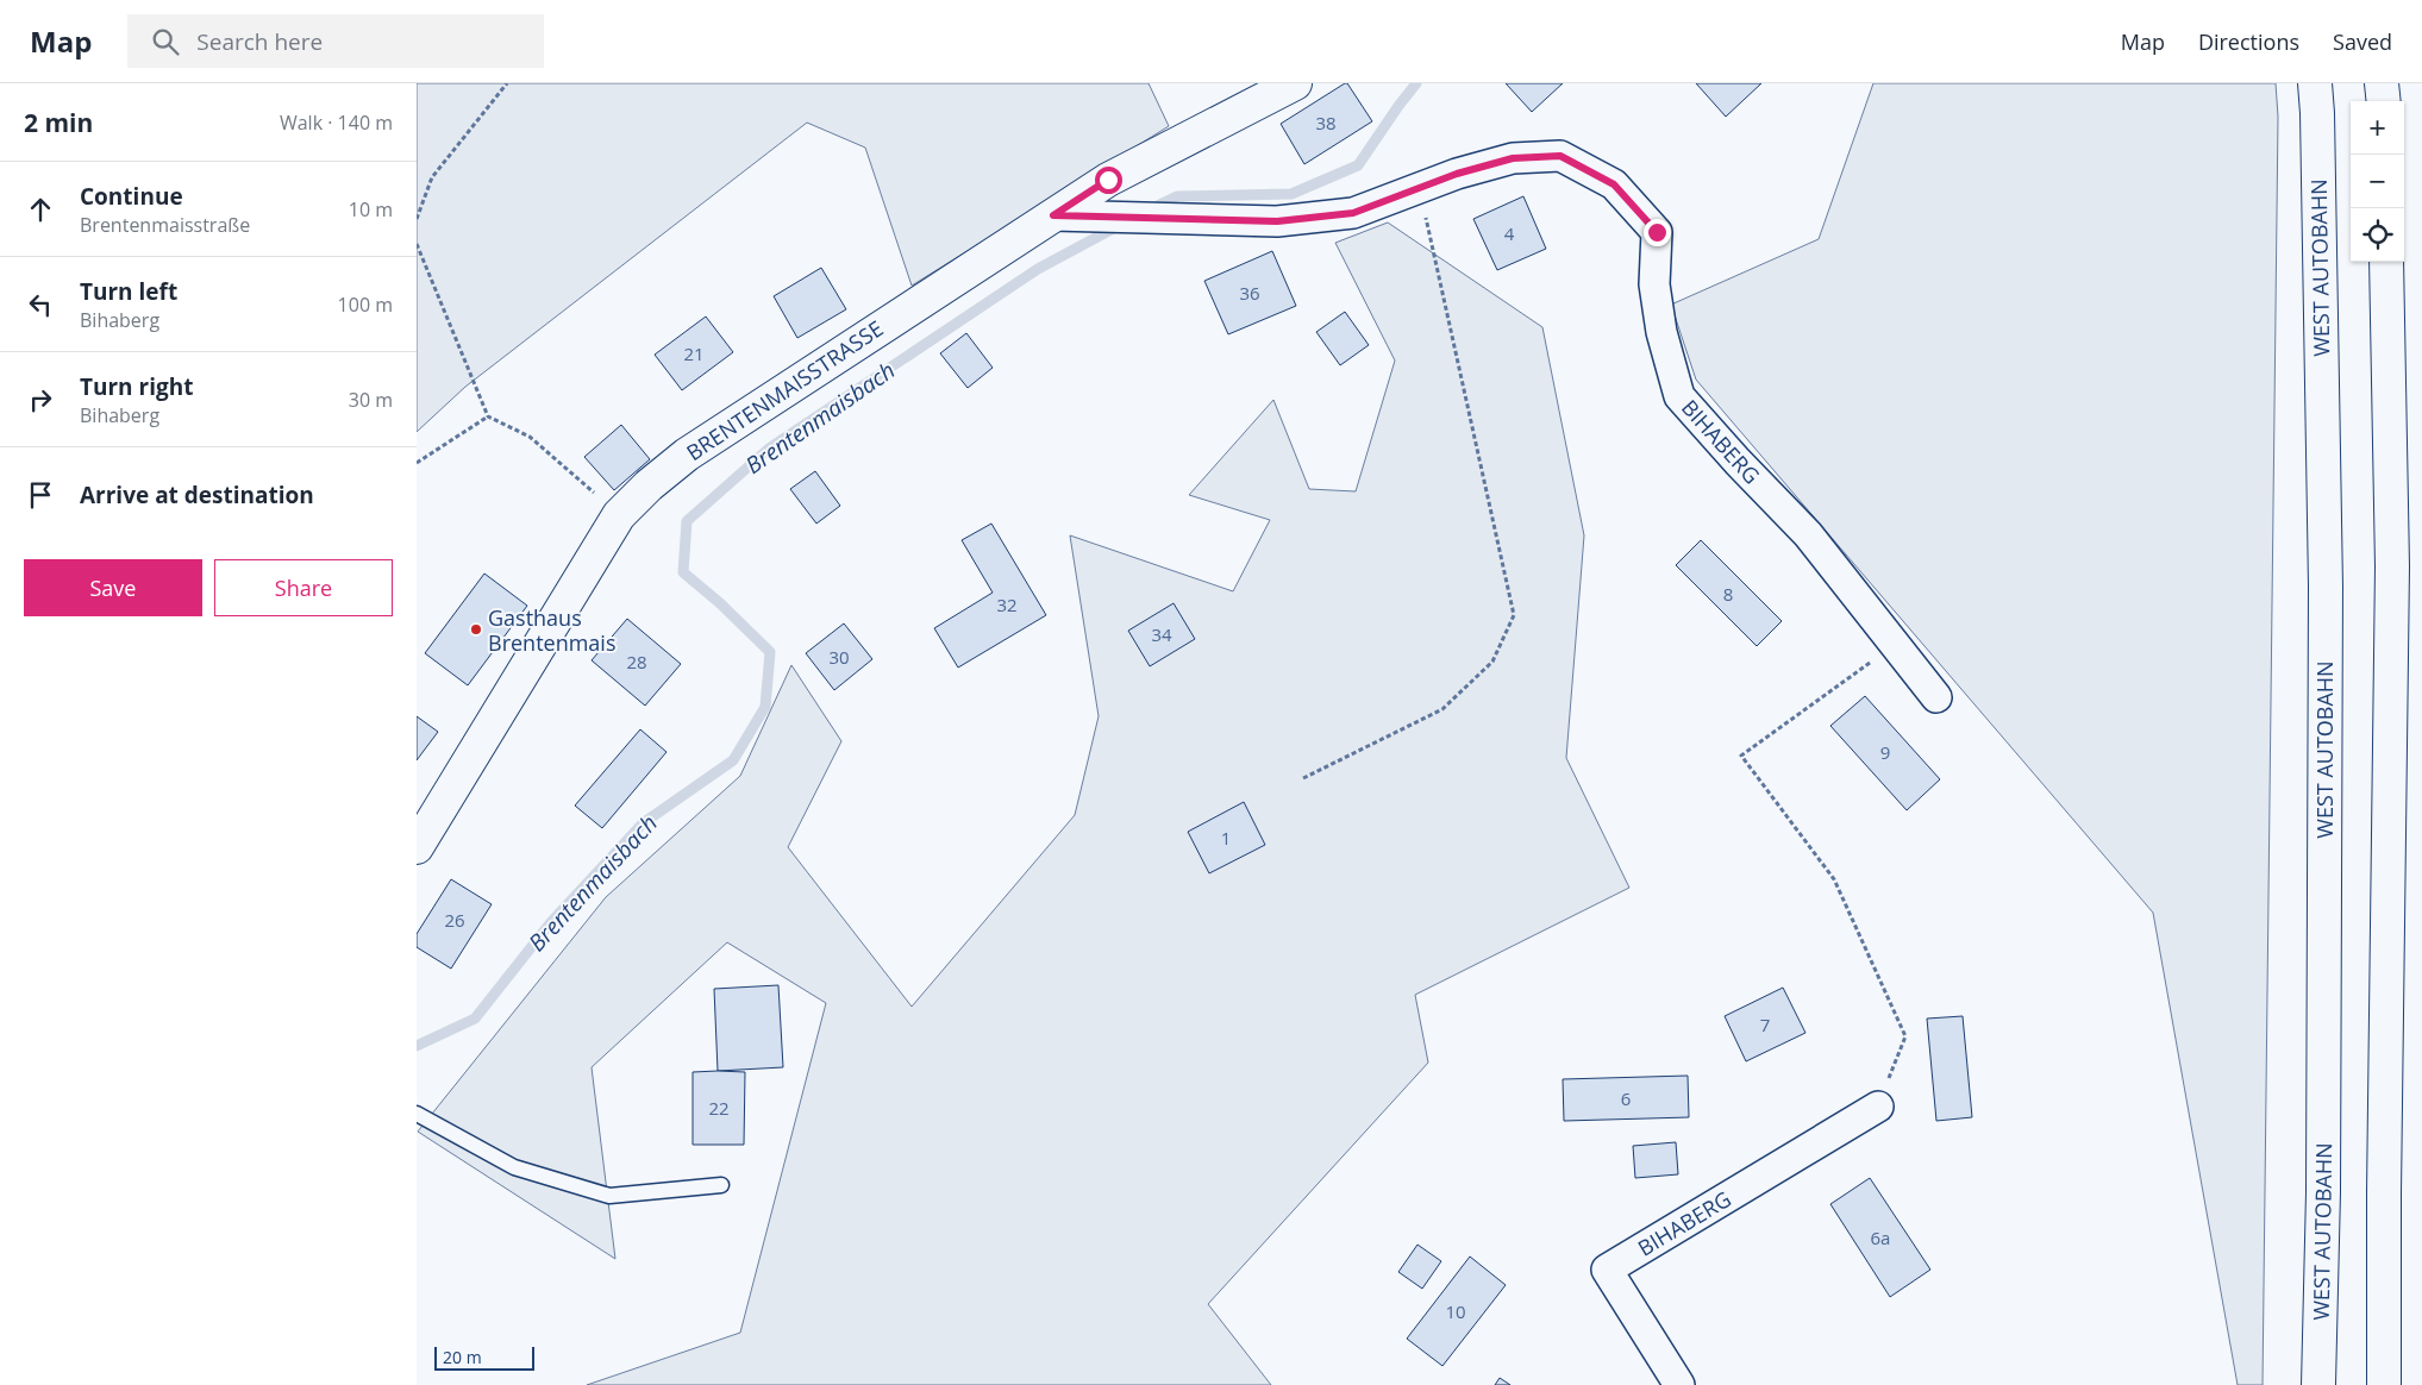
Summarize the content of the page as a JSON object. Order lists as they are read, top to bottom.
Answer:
{
  "streets": {
    "main road": ["WEST AUTOBAHN", "BRENTENMAISSTRASSE"],
    "street": ["BIHABERG"]
  },
  "crossings": [
    ["BRENTENMAISSTRASSE", "BIHABERG"]
  ],
  "water": ["Brentenmaisbach"],
  "places": ["Gasthaus Brentenmais"],
  "house_numbers": [
    "38",
    "4",
    "36",
    "21",
    "8",
    "32",
    "34",
    "30",
    "28",
    "9",
    "1",
    "26",
    "7",
    "6",
    "22",
    "6a",
    "10"
  ],
  "scale_bar": "20 m",
  "page": {
    "header": "Map",
    "search": "Search here",
    "nav": ["Map", "Directions", "Saved"],
    "heading": ["2 min", "Walk · 140 m"],
    "map_buttons": ["+", "−"],
    "list": [
      ["Continue", "Brentenmaisstraße", "10 m"],
      ["Turn left", "Bihaberg", "100 m"],
      ["Turn right", "Bihaberg", "30 m"],
      "Arrive at destination"
    ],
    "buttons": ["Save", "Share"],
    "scale": "20 m"
  }
}
